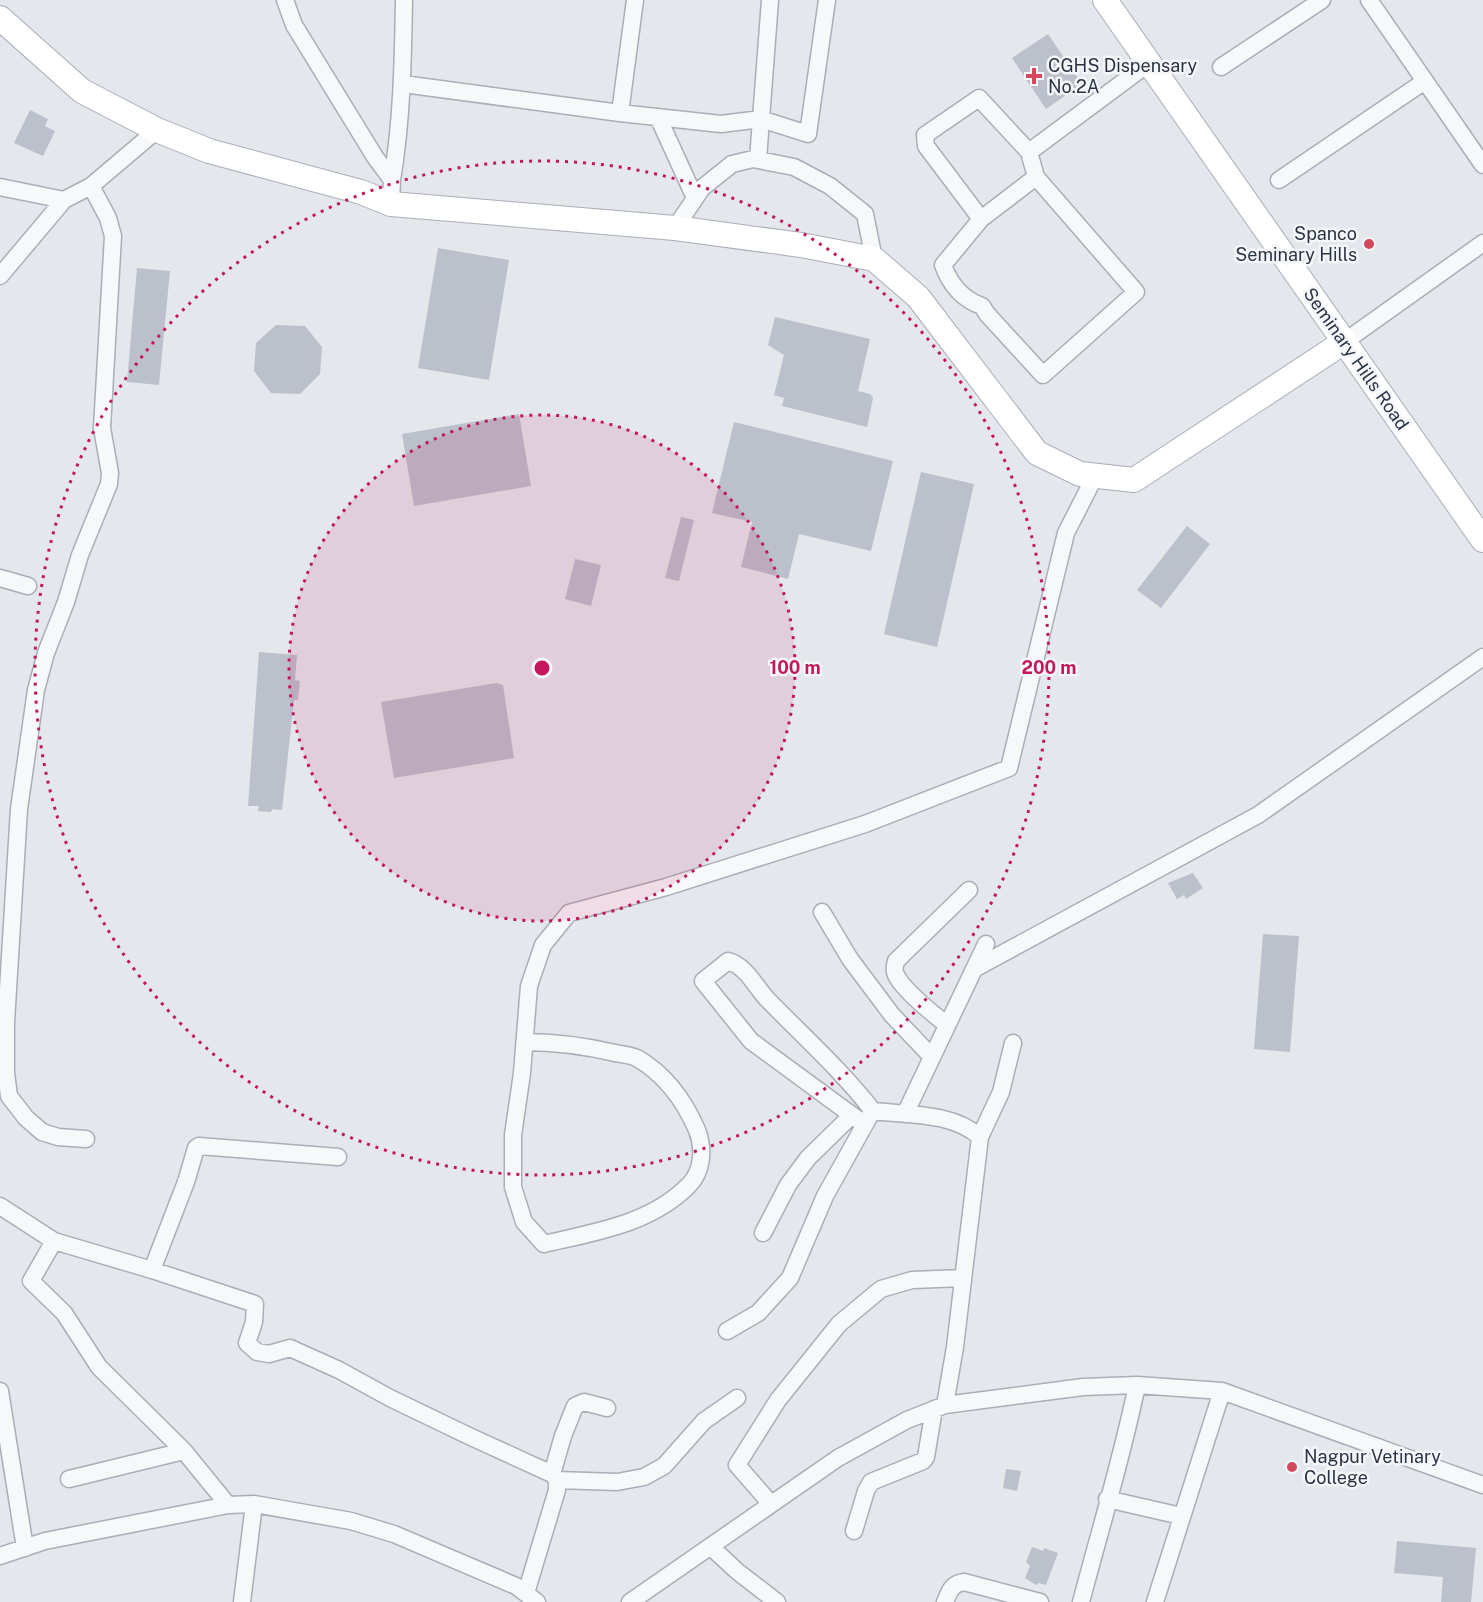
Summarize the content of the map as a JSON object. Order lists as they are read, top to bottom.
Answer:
{
  "streets": {
    "street": ["Seminary Hills Road"]
  },
  "places": {
    "health": ["CGHS Dispensary No.2A"],
    "other": ["Spanco Seminary Hills", "Nagpur Vetinary College"]
  },
  "rings": ["100 m", "200 m"]
}
